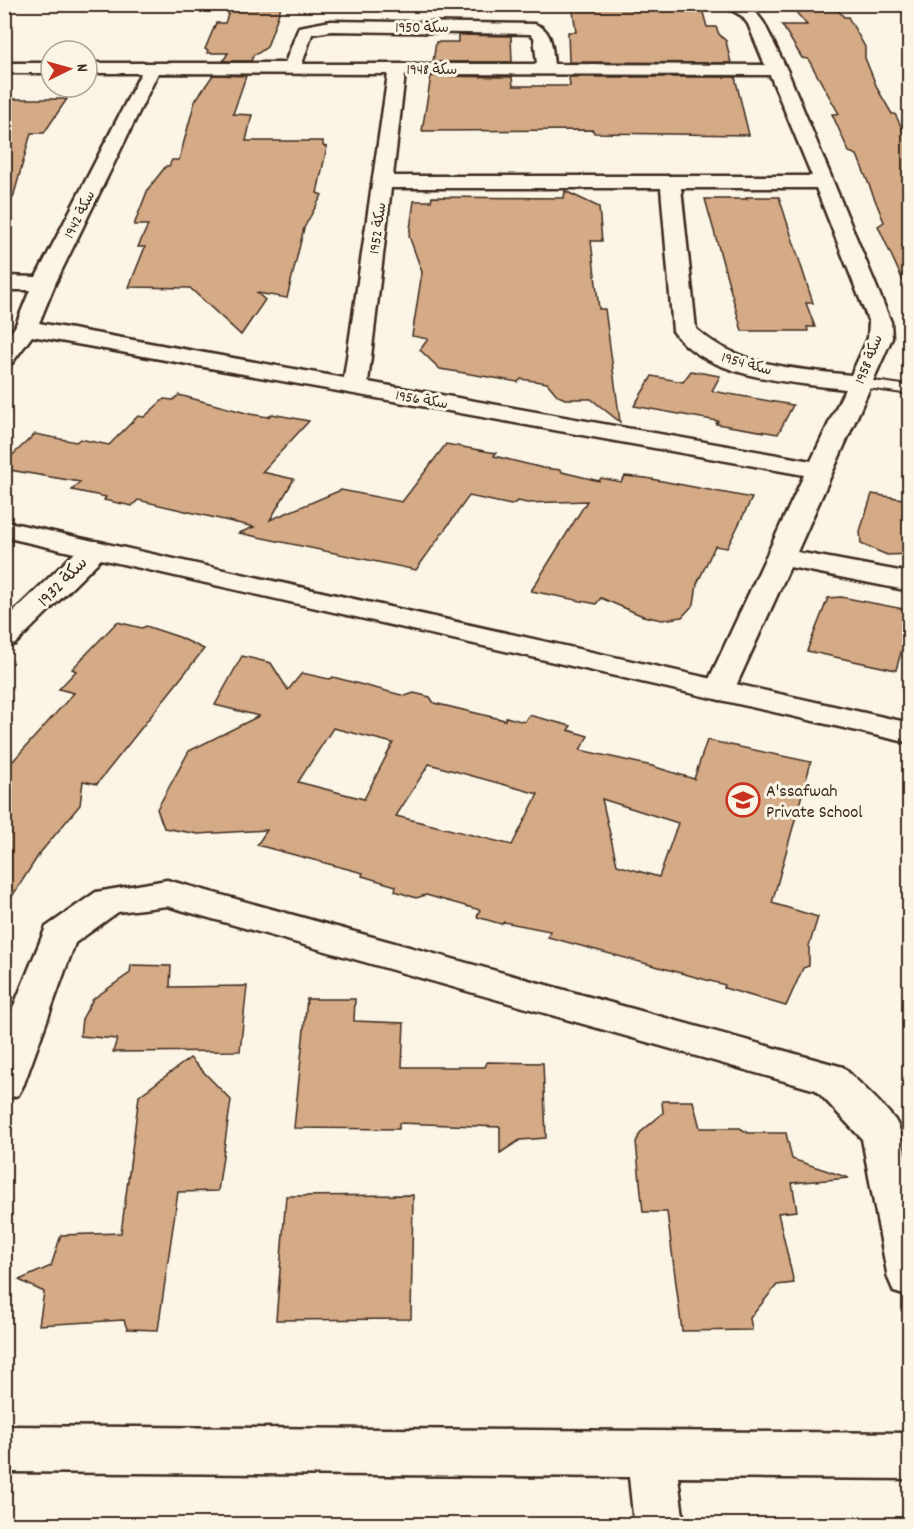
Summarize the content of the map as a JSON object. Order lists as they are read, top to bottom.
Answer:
{
  "streets": {
    "street": [
      "سكة 1950",
      "سكة 1948",
      "سكة 1942",
      "سكة 1952",
      "سكة 1958",
      "سكة 1954",
      "سكة 1956",
      "سكة 1932"
    ]
  },
  "crossings": [
    ["سكة 1950", "سكة 1948"],
    ["سكة 1948", "سكة 1942"],
    ["سكة 1948", "سكة 1952"],
    ["سكة 1948", "سكة 1958"],
    ["سكة 1942", "سكة 1956"],
    ["سكة 1952", "سكة 1956"],
    ["سكة 1958", "سكة 1954"],
    ["سكة 1958", "سكة 1956"]
  ],
  "places": {
    "school or university": ["A'ssafwah Private School"]
  },
  "north": "right"
}
